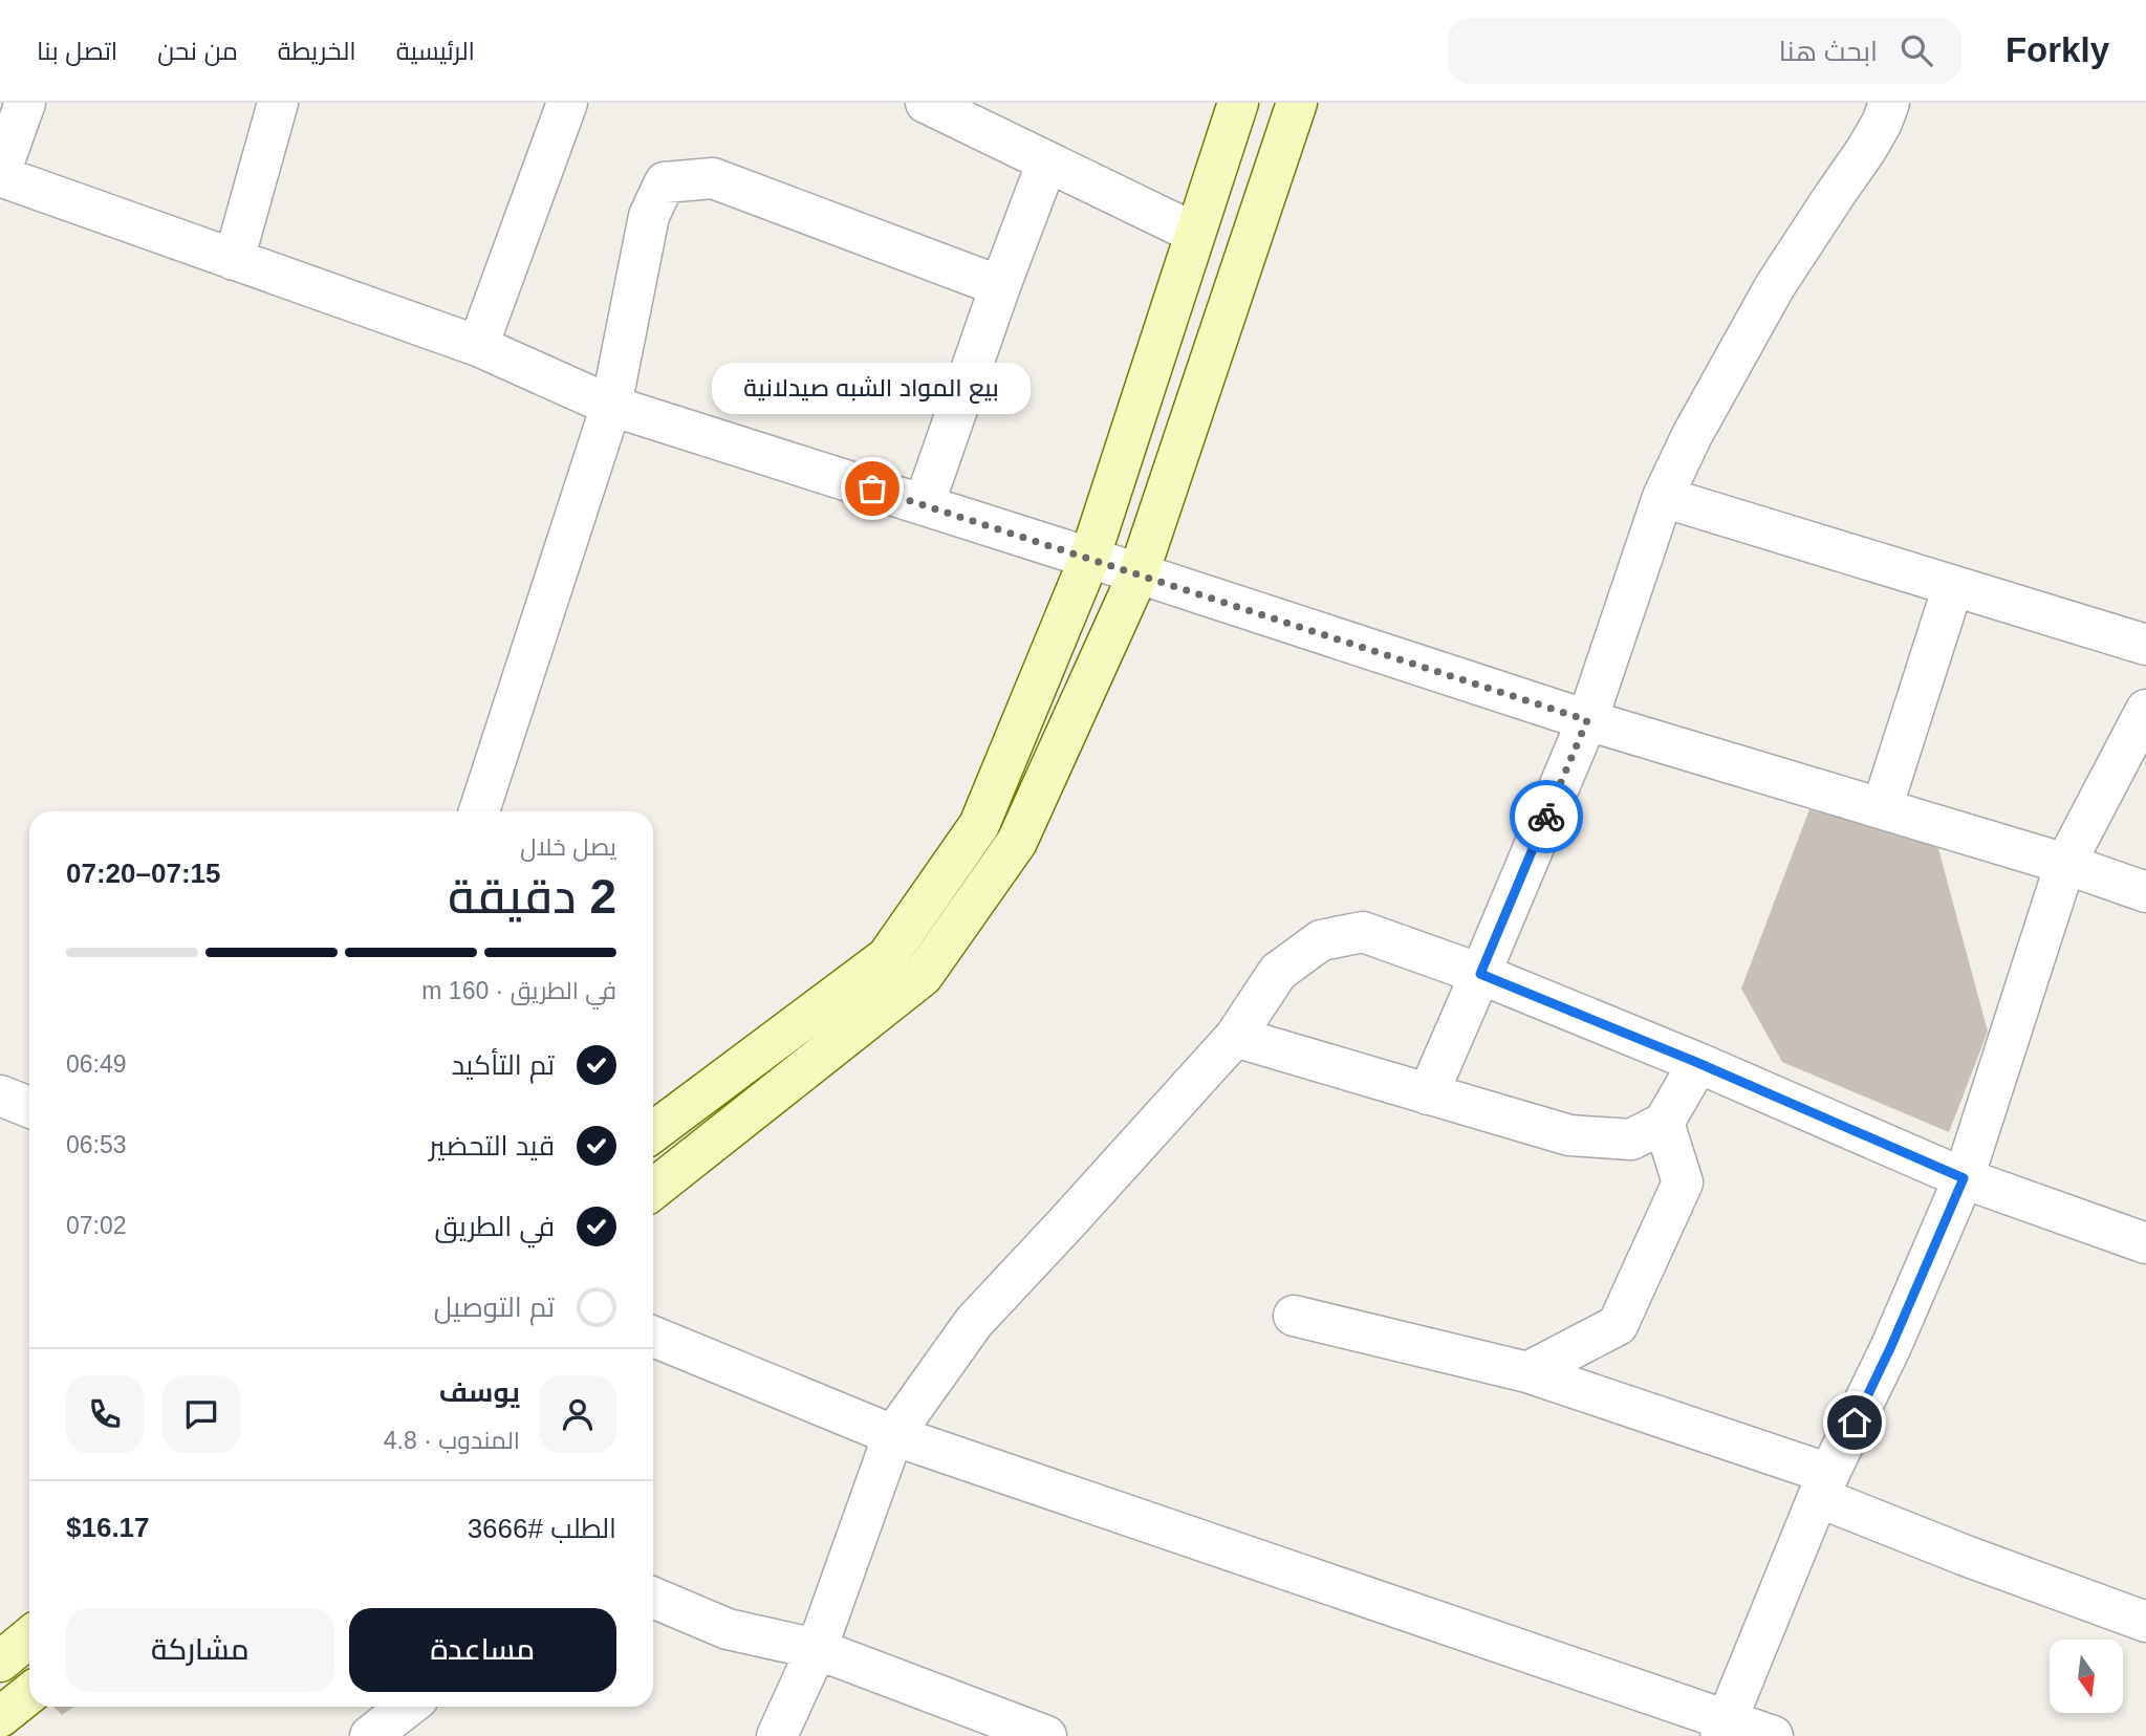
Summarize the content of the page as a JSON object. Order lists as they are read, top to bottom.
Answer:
{
  "places": ["بيع المواد الشبه صيدلانية"],
  "north": "bottom",
  "page": {
    "header": "Forkly",
    "search": "ابحث هنا",
    "nav": [
      "الرئيسية",
      "الخريطة",
      "من نحن",
      "اتصل بنا"
    ],
    "bubble": "بيع المواد الشبه صيدلانية",
    "heading": ["2 دقيقة", "يصل خلال", "07:15–07:20"],
    "panel": [
      "يوسف",
      "المندوب · 4.8",
      "الطلب #3666",
      "$16.17"
    ],
    "bar": "في الطريق · 160 m",
    "list": [
      ["تم التأكيد", "06:49"],
      ["قيد التحضير", "06:53"],
      ["في الطريق", "07:02"],
      "تم التوصيل"
    ],
    "buttons": ["مساعدة", "مشاركة"]
  }
}
